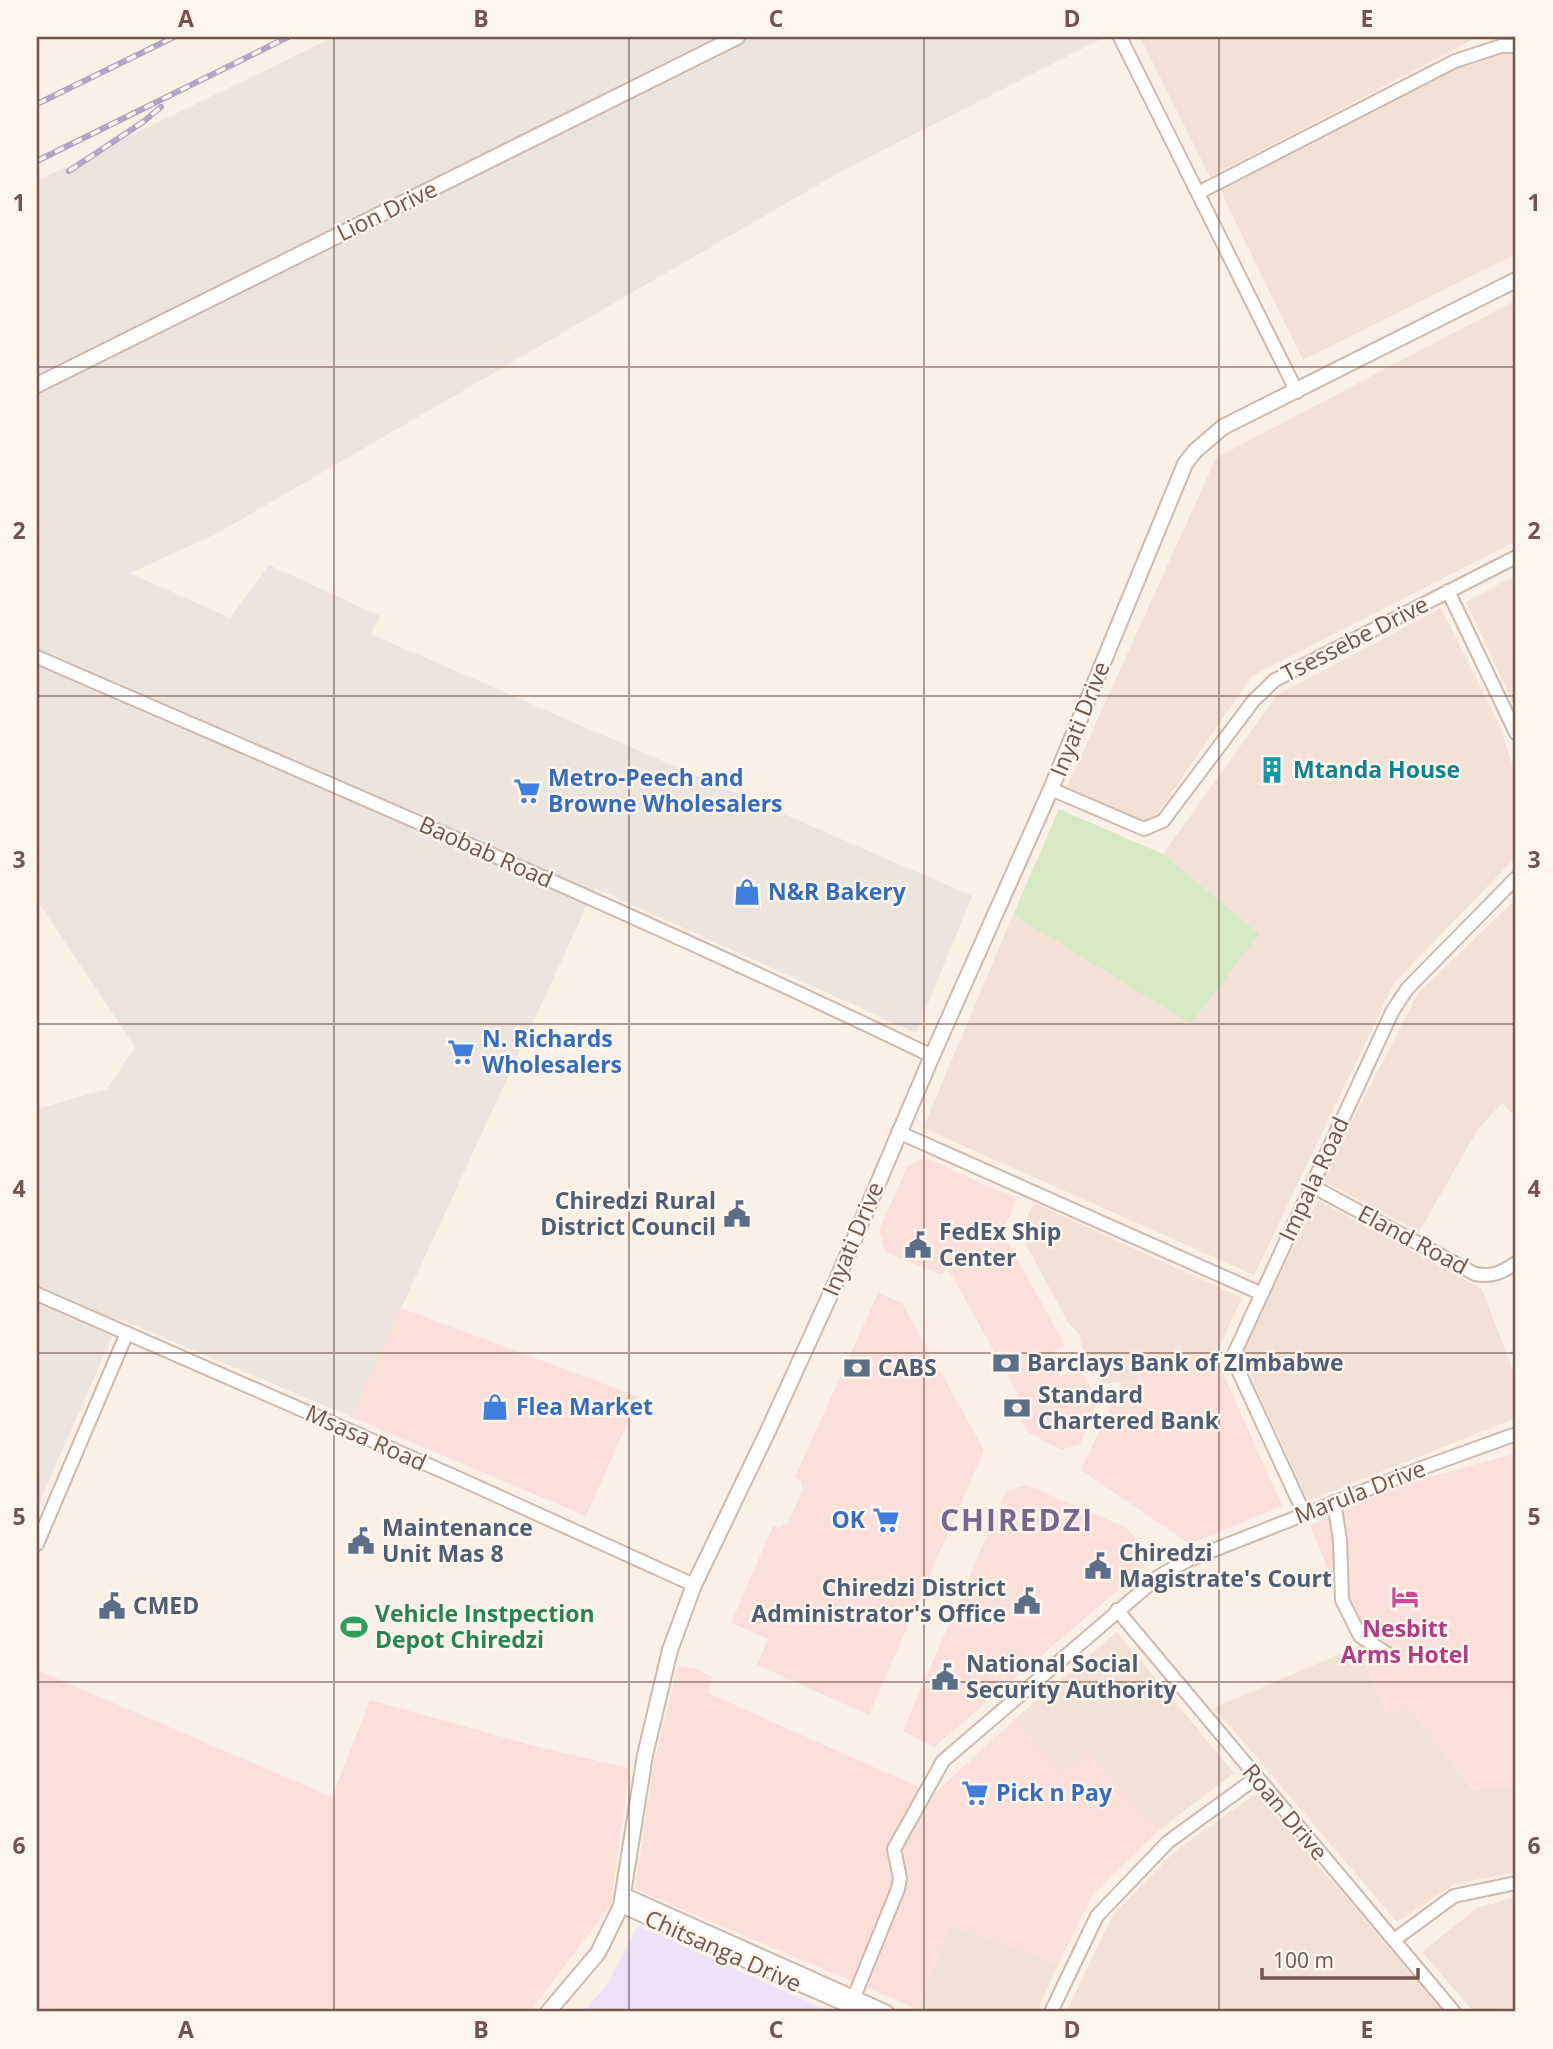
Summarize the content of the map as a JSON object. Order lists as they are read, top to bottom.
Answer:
{
  "streets": {
    "street": [
      "Lion Drive",
      "Tsessebe Drive",
      "Inyati Drive",
      "Baobab Road",
      "Impala Road",
      "Eland Road",
      "Msasa Road",
      "Marula Drive",
      "Roan Drive",
      "Chitsanga Drive"
    ]
  },
  "crossings": [
    ["Tsessebe Drive", "Inyati Drive"],
    ["Inyati Drive", "Baobab Road"],
    ["Inyati Drive", "Msasa Road"],
    ["Inyati Drive", "Chitsanga Drive"],
    ["Impala Road", "Eland Road"],
    ["Impala Road", "Marula Drive"],
    ["Marula Drive", "Roan Drive"]
  ],
  "districts": ["CHIREDZI"],
  "places": {
    "building": ["Mtanda House"],
    "supermarket": [
      "Metro-Peech and Browne Wholesalers",
      "N. Richards Wholesalers",
      "OK",
      "Pick n Pay"
    ],
    "shop": ["N&R Bakery", "Flea Market"],
    "public building": [
      "Chiredzi Rural District Council",
      "FedEx Ship Center",
      "Maintenance Unit Mas 8",
      "Chiredzi Magistrate's Court",
      "Chiredzi District Administrator's Office",
      "CMED",
      "National Social Security Authority"
    ],
    "bank": ["Barclays Bank of ZImbabwe", "CABS", "Standard Chartered Bank"],
    "hotel": ["Nesbitt Arms Hotel"],
    "sports": ["Vehicle Instpection Depot Chiredzi"]
  },
  "scale_bar": "100 m",
  "grid": {
    "columns": [
      "A",
      "B",
      "C",
      "D",
      "E"
    ],
    "rows": [
      "1",
      "2",
      "3",
      "4",
      "5",
      "6"
    ]
  }
}
